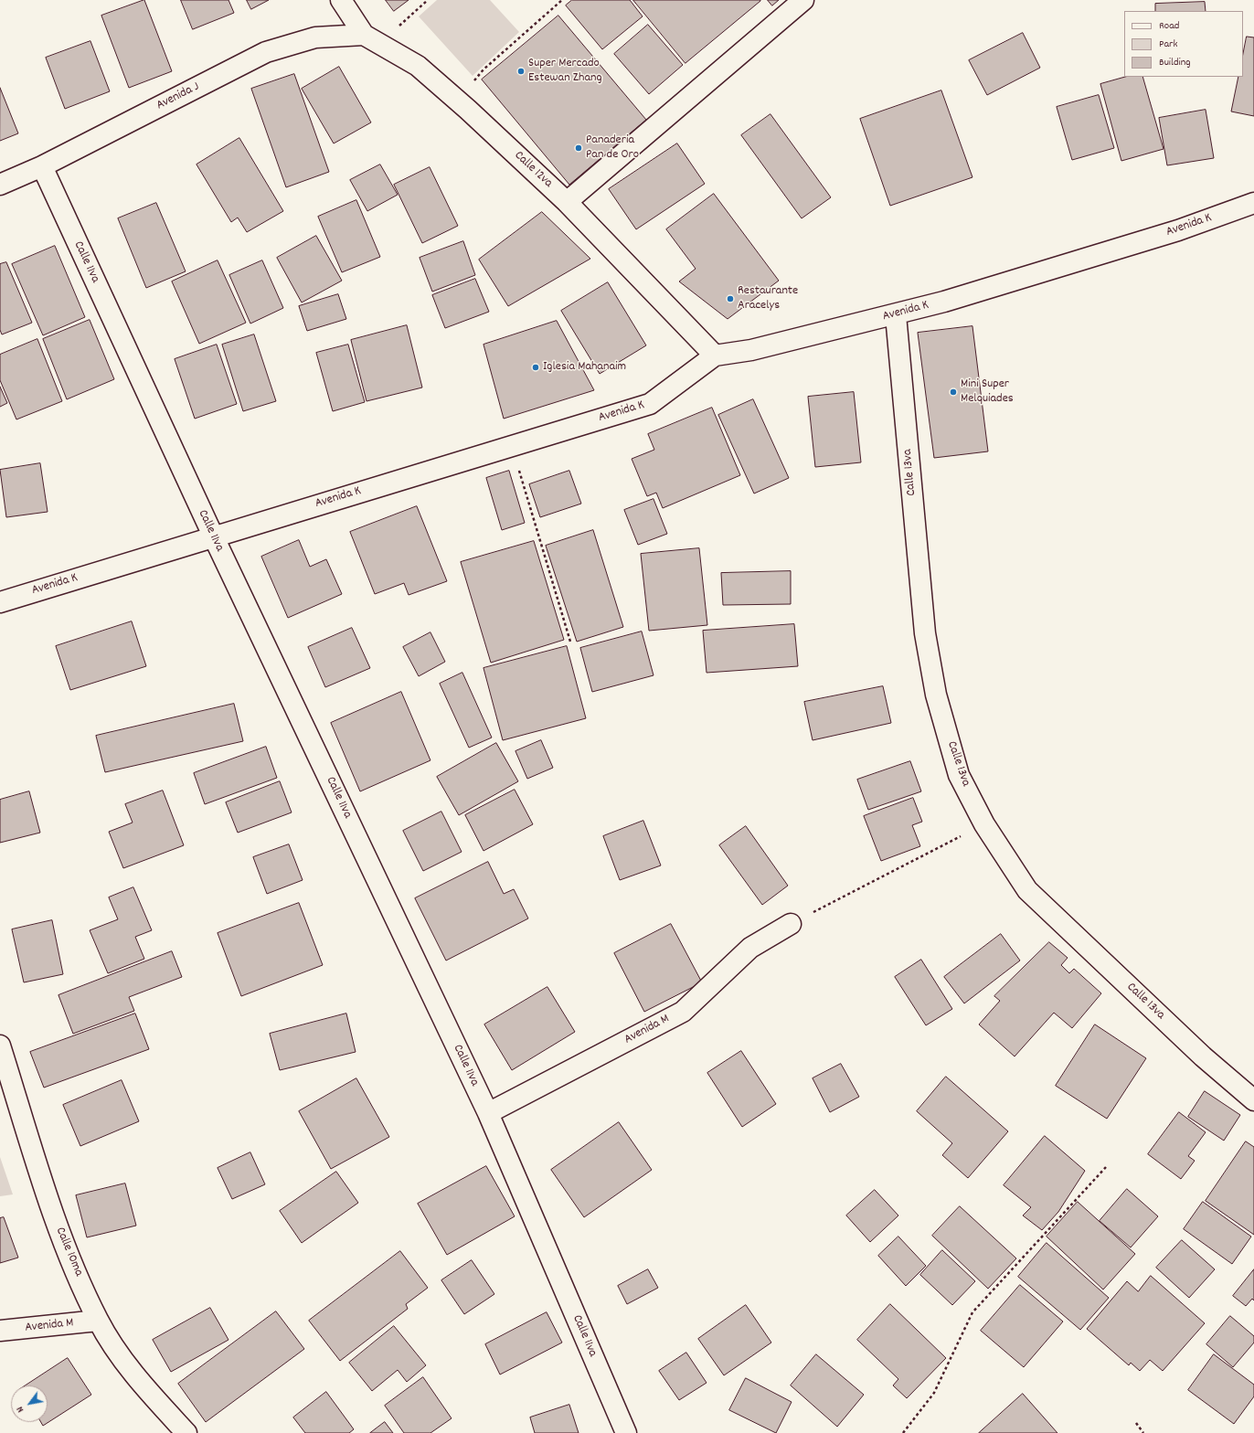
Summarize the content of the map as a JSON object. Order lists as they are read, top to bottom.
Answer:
{
  "streets": {
    "street": [
      "Avenida J",
      "Calle 12va",
      "Avenida K",
      "Calle 11va",
      "Calle 13va",
      "Avenida M",
      "Calle 10ma"
    ]
  },
  "crossings": [
    ["Avenida J", "Calle 12va"],
    ["Avenida J", "Calle 11va"],
    ["Calle 12va", "Avenida K"],
    ["Avenida K", "Calle 11va"],
    ["Avenida K", "Calle 13va"],
    ["Calle 11va", "Avenida M"],
    ["Avenida M", "Calle 10ma"]
  ],
  "places": [
    "Super Mercado Estewan Zhang",
    "Panaderia Pan de Oro",
    "Restaurante Aracelys",
    "Iglesia Mahanaim",
    "Mini Super Melquiades"
  ],
  "legend": ["Road", "Park", "Building"],
  "north": "bottom left"
}
